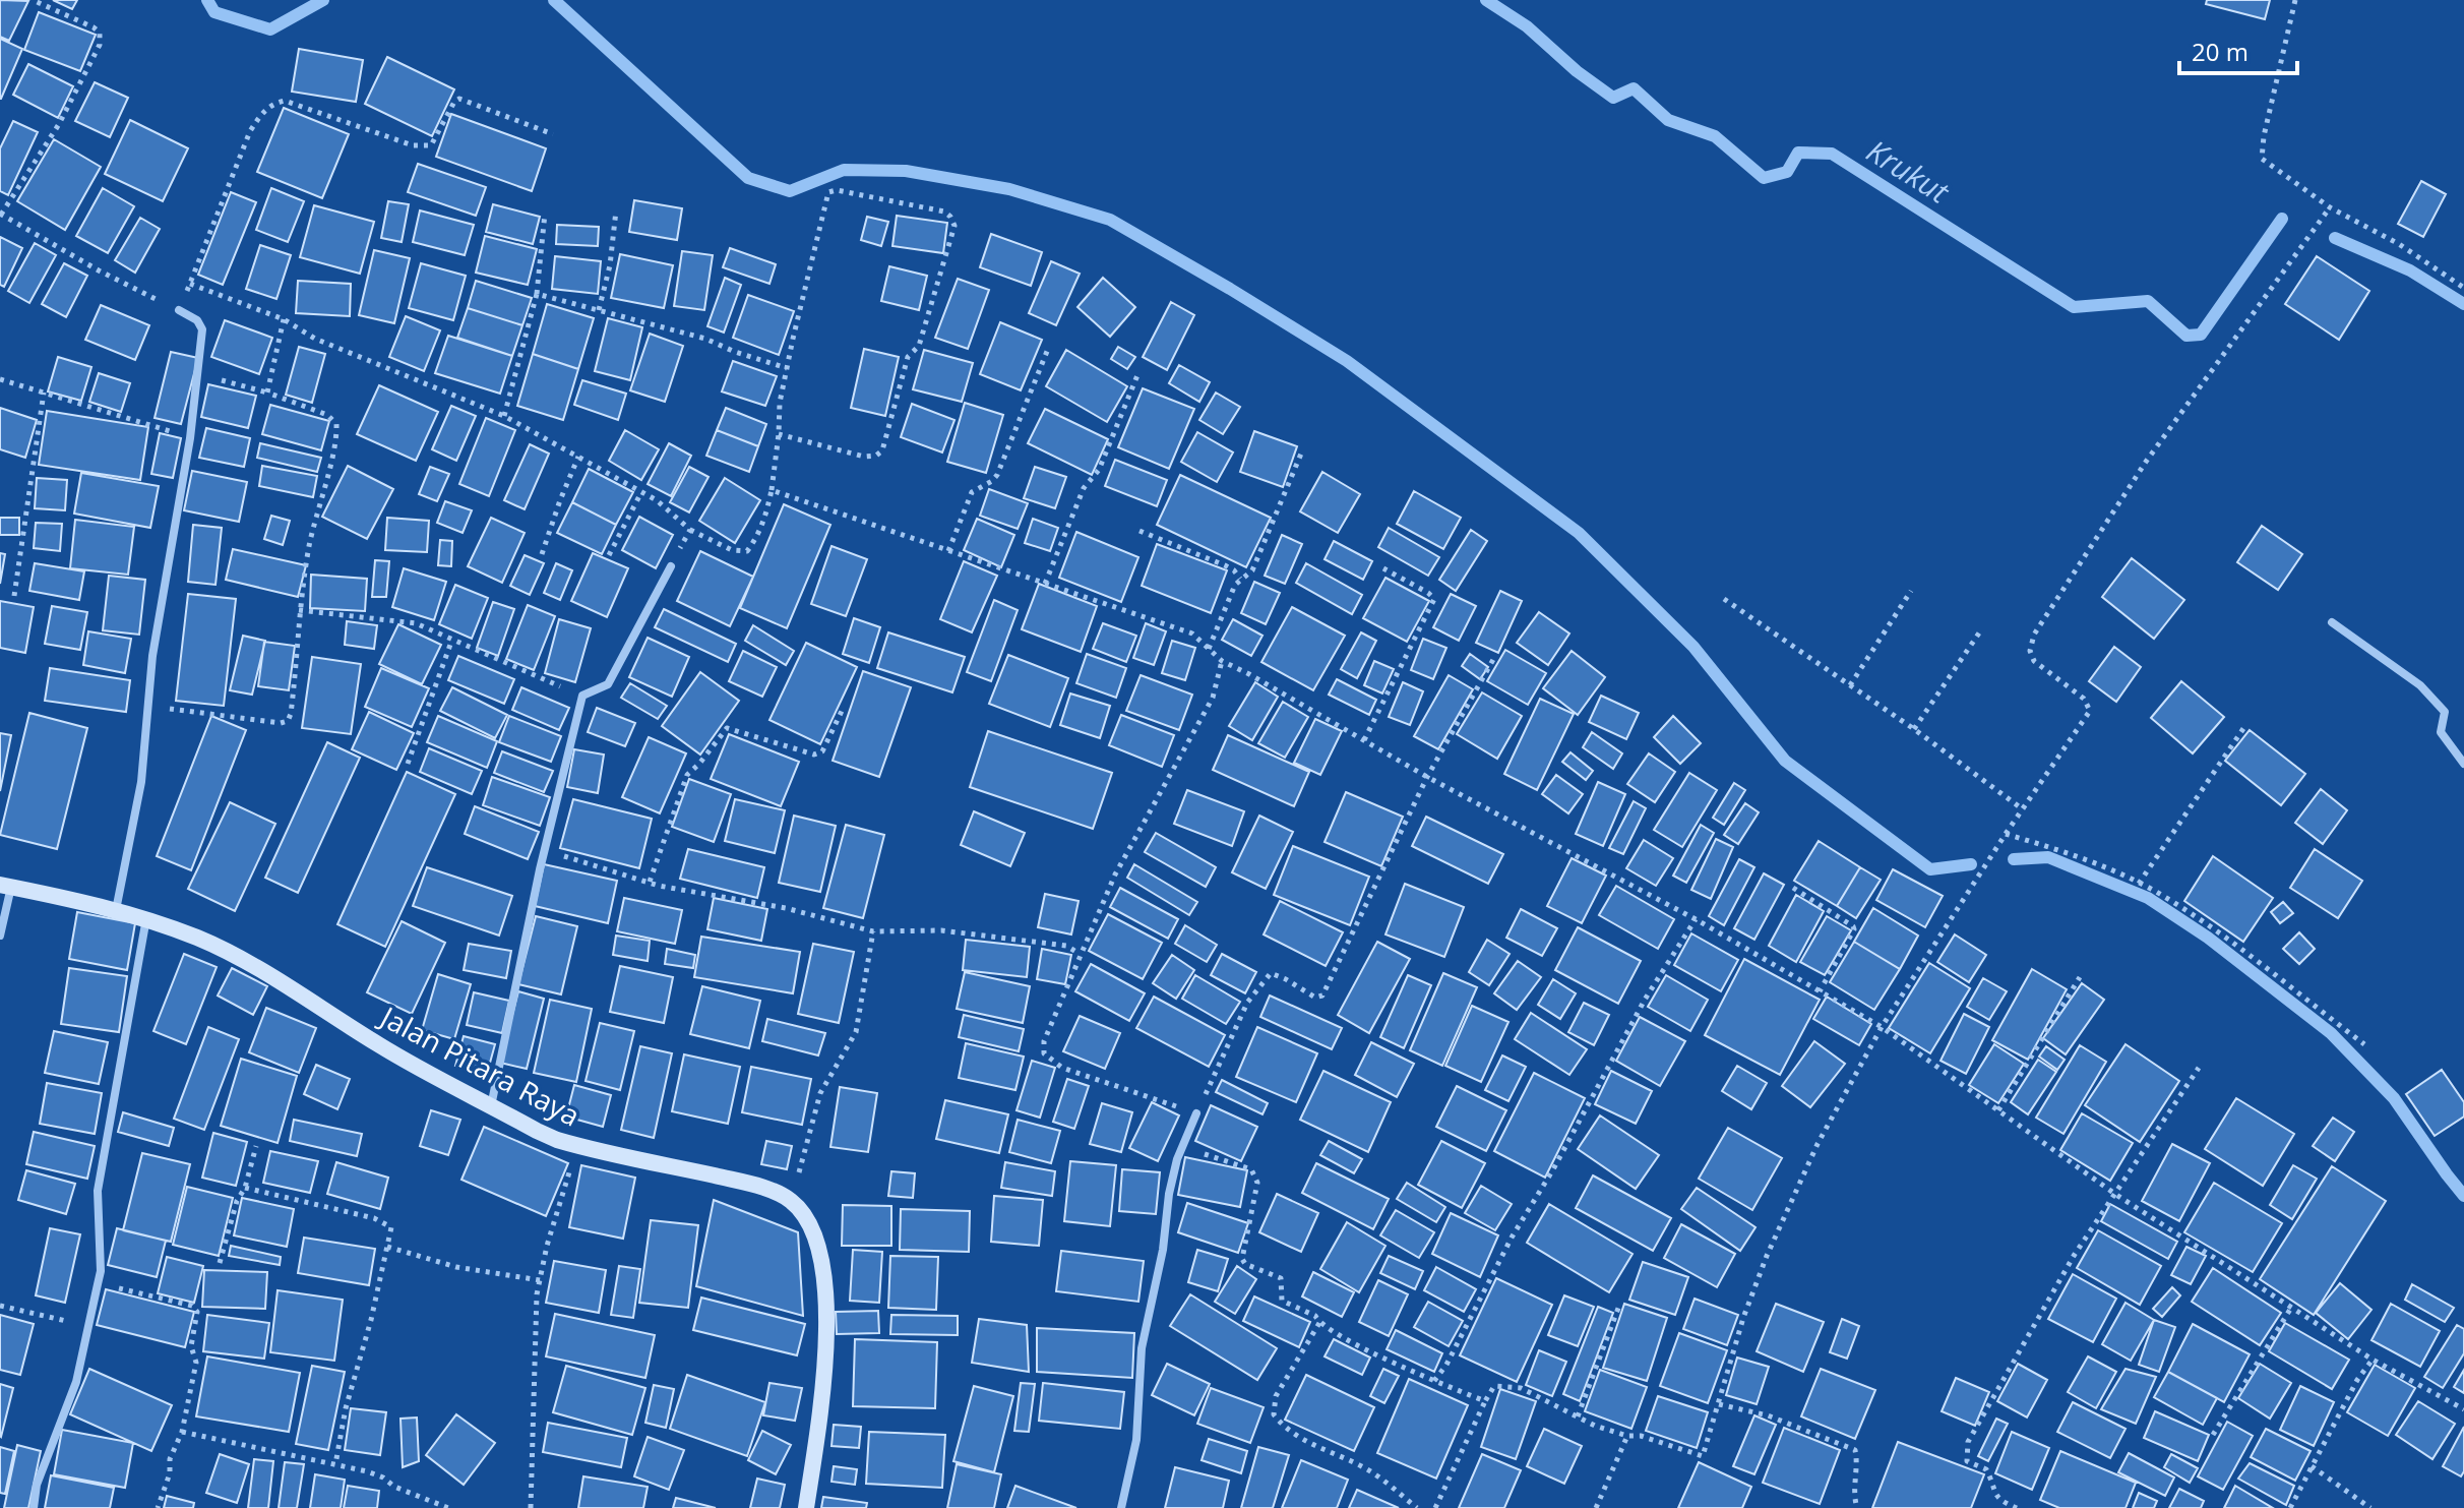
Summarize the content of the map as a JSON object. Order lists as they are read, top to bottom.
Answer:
{
  "streets": {
    "main road": ["Jalan Pitara Raya"]
  },
  "water": ["Krukut"],
  "scale_bar": "20 m"
}
